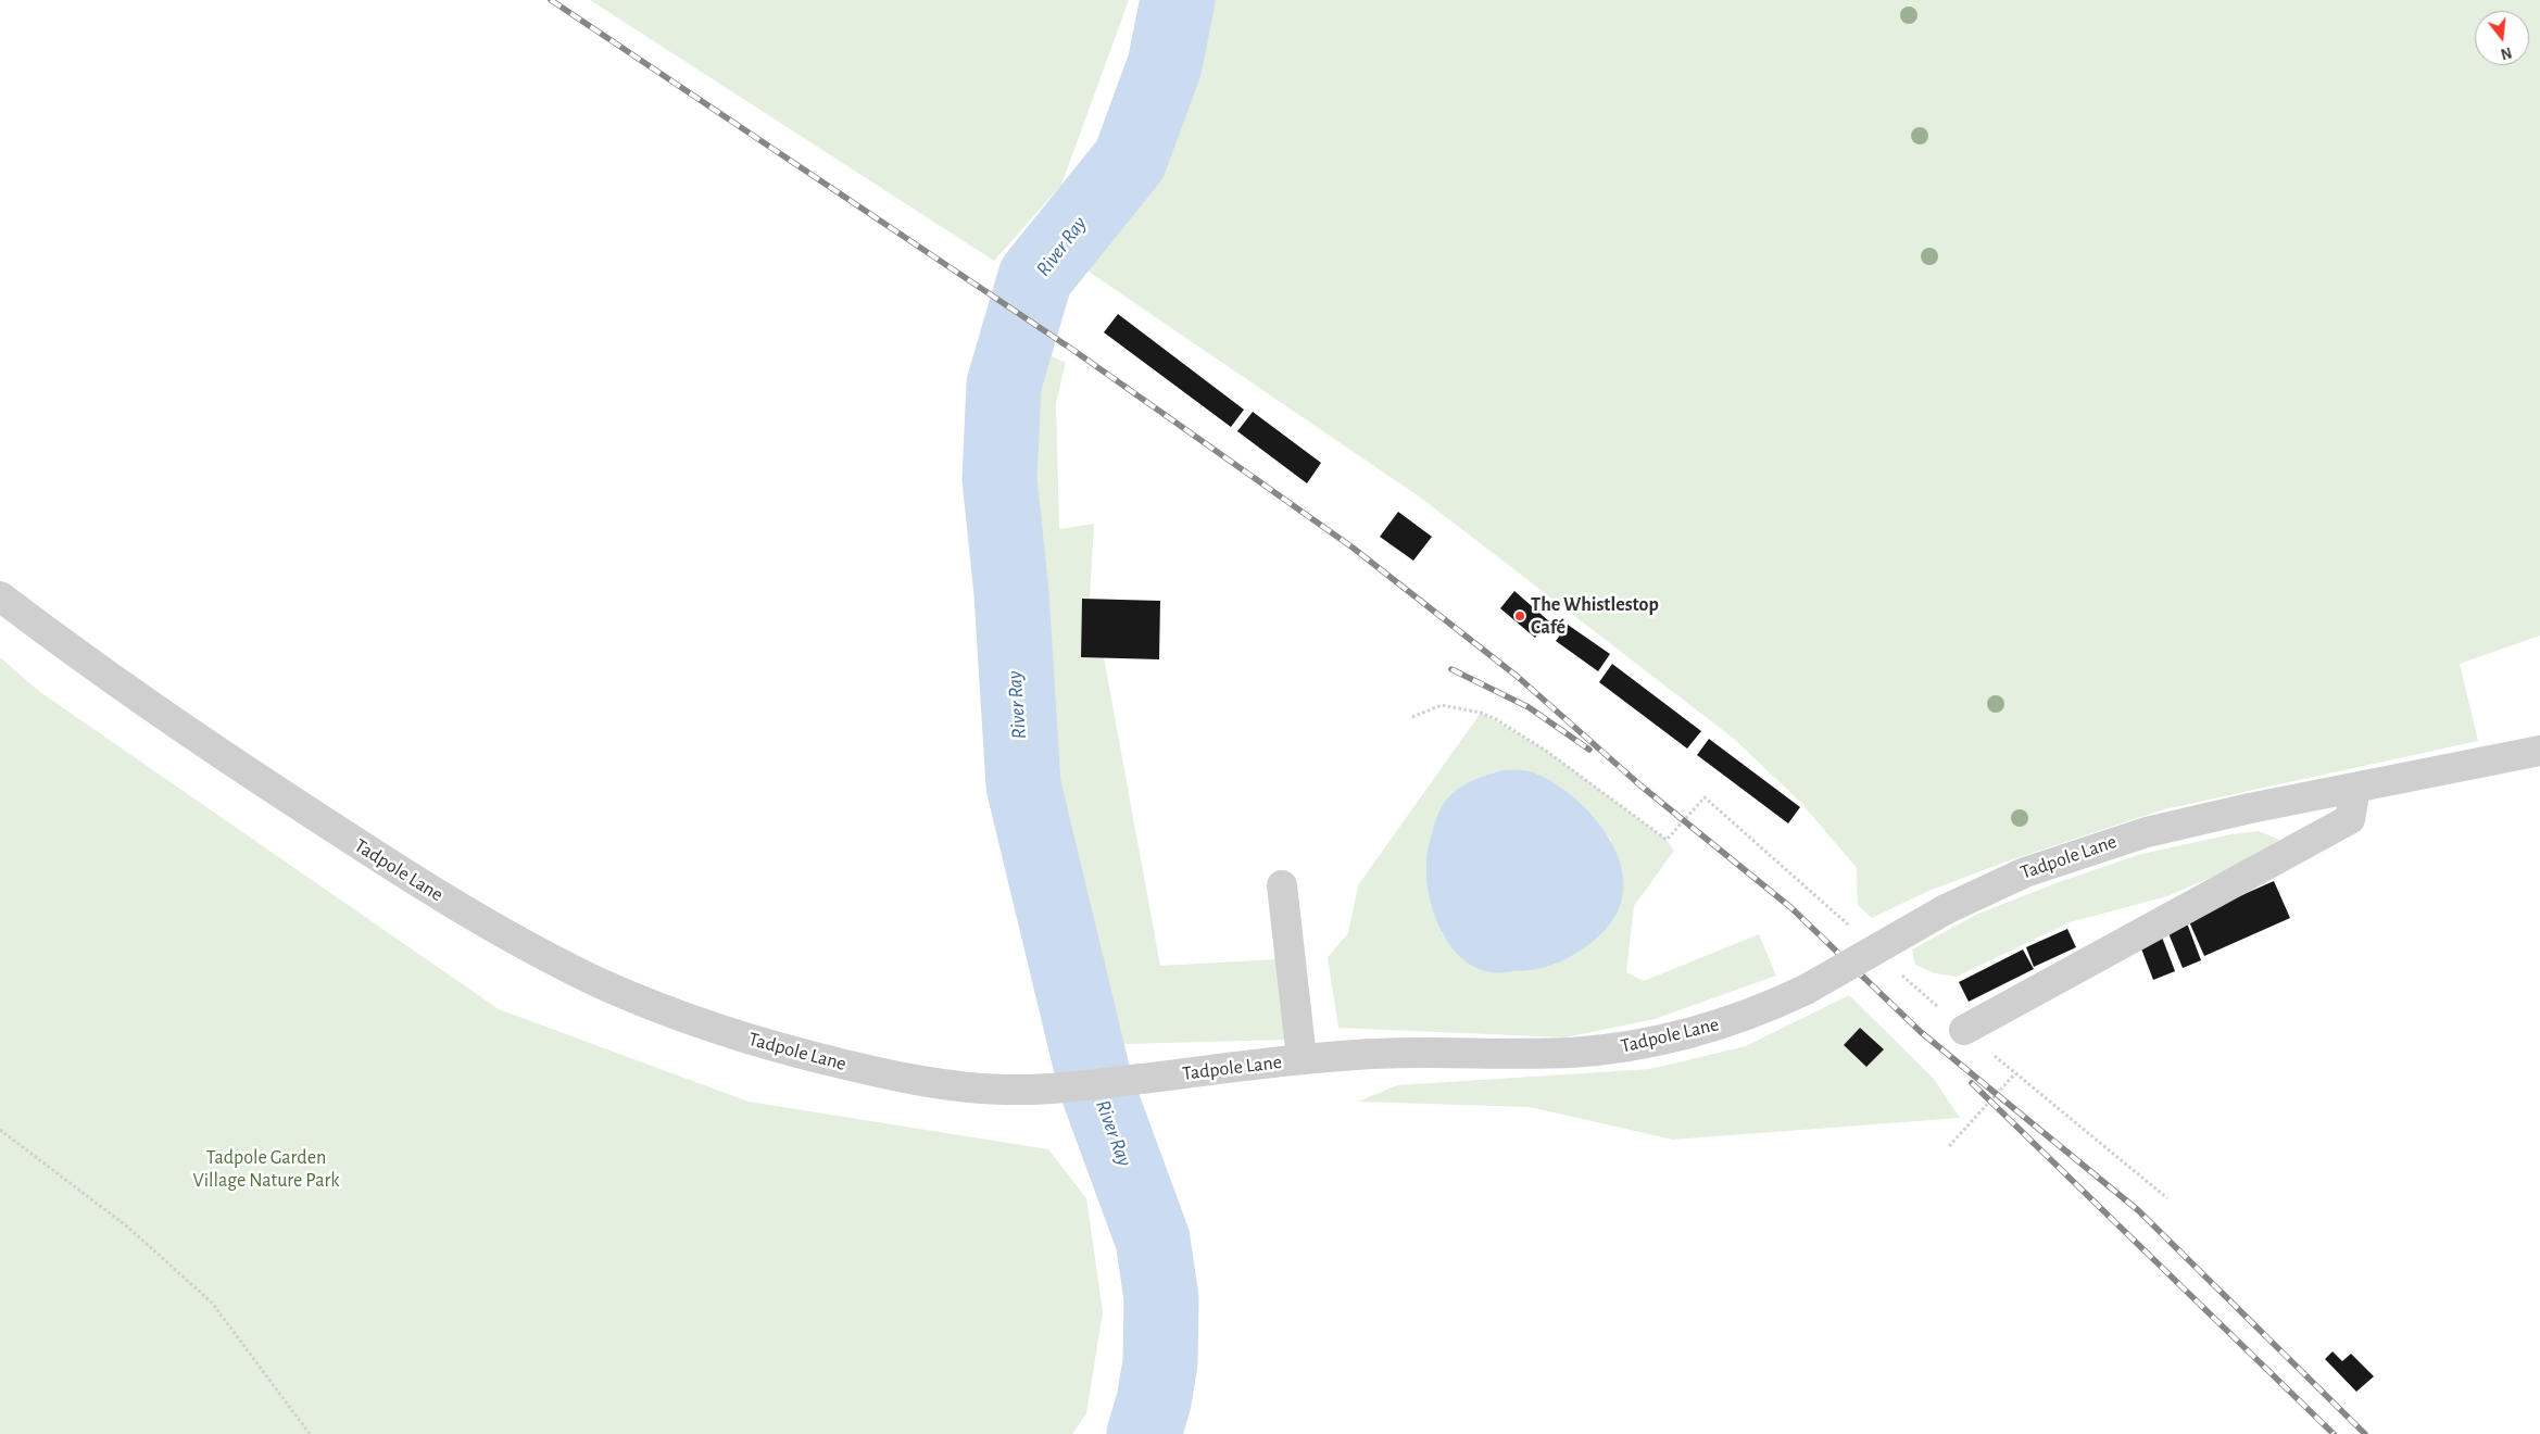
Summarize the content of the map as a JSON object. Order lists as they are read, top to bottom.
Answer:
{
  "streets": {
    "street": ["Tadpole Lane"]
  },
  "water": ["River Ray"],
  "parks": ["Tadpole Garden Village Nature Park"],
  "places": ["The Whistlestop Café"],
  "north": "bottom"
}
